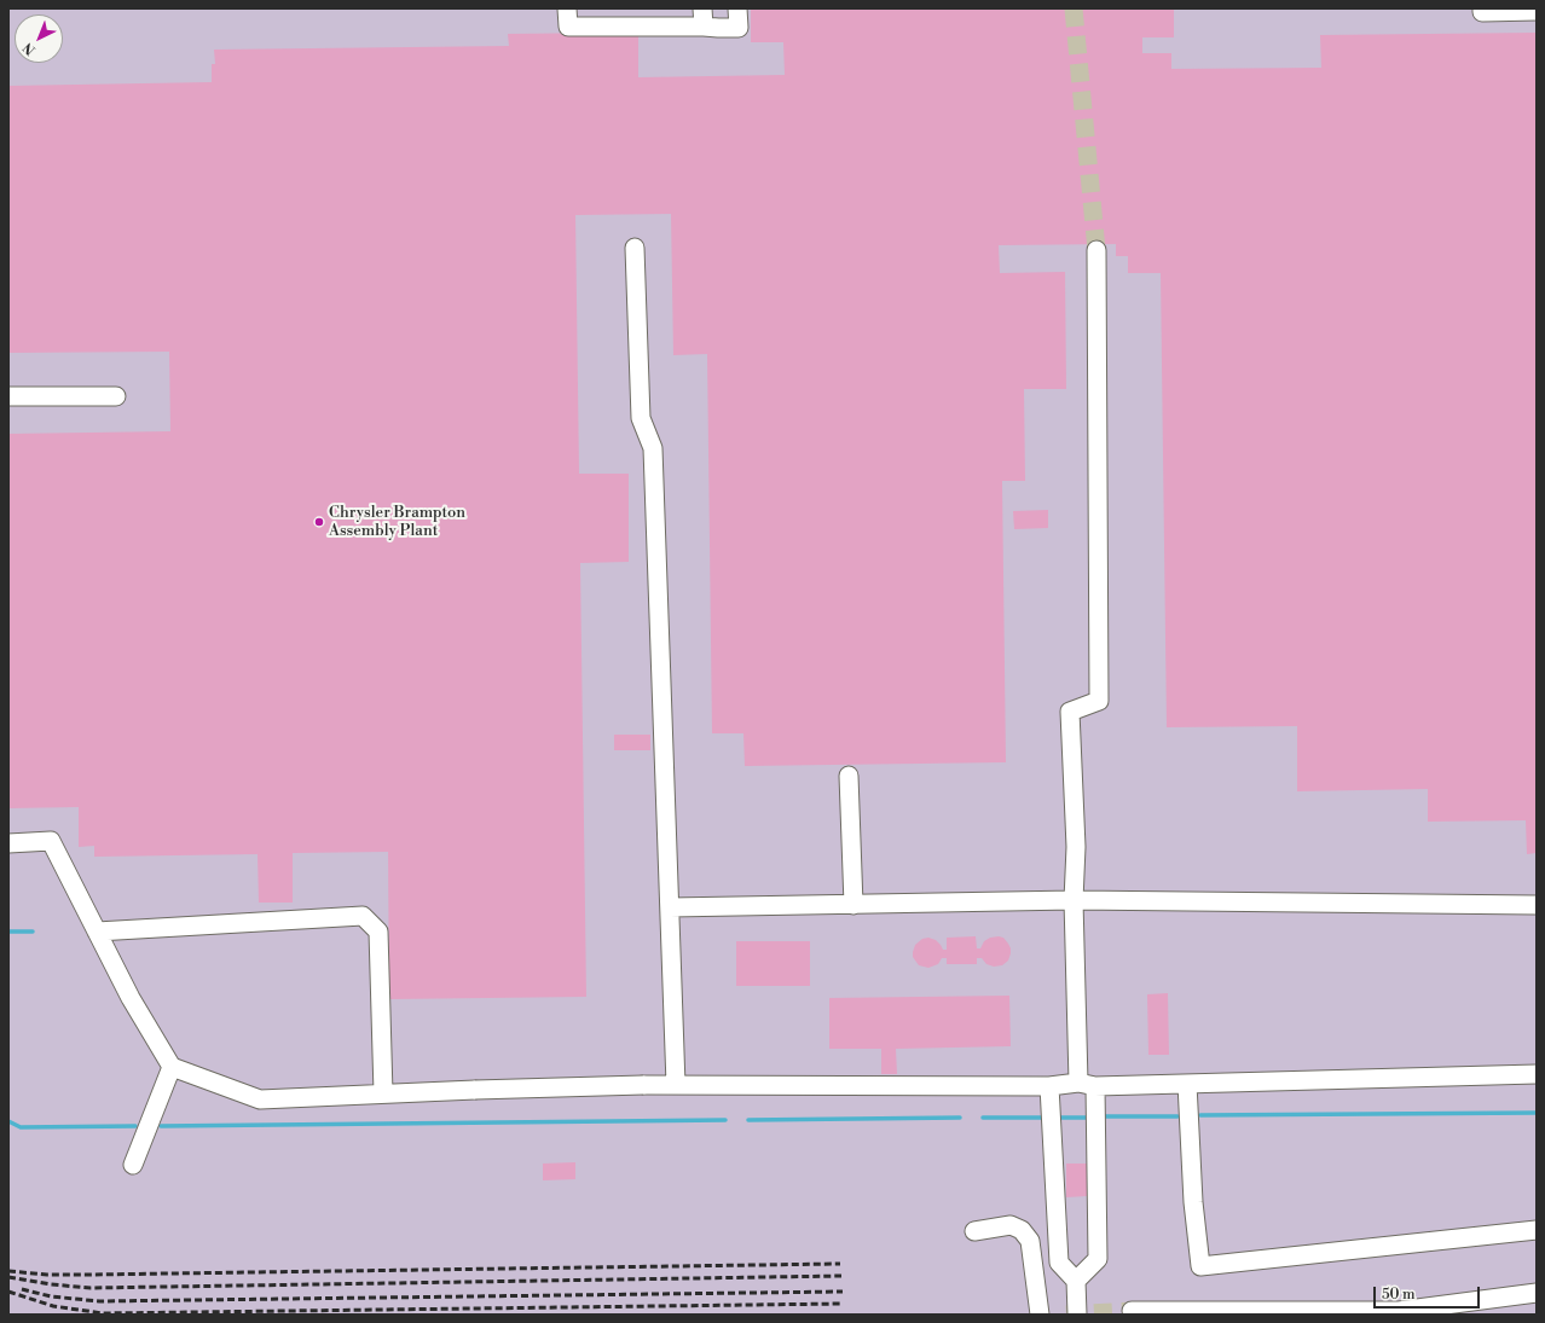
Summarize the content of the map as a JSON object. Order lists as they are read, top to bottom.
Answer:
{
  "places": ["Chrysler Brampton Assembly Plant"],
  "scale_bar": "50 m",
  "north": "bottom left"
}
